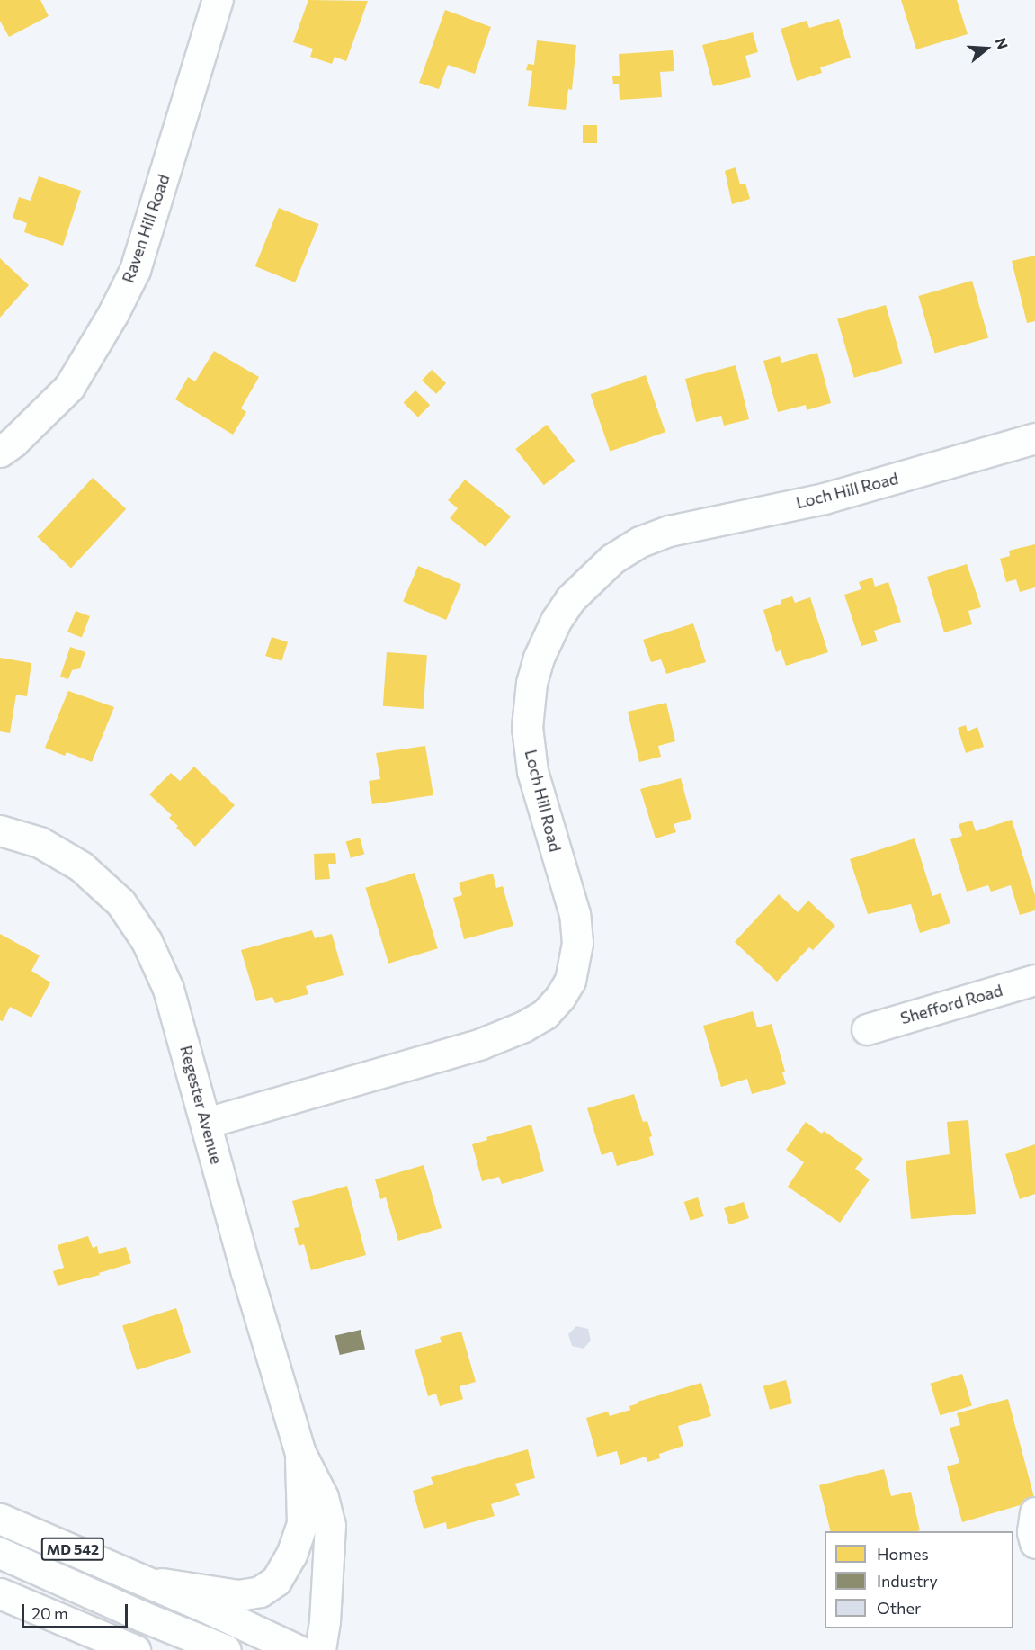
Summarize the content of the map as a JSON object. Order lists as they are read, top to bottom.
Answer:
{
  "streets": {
    "street": [
      "Raven Hill Road",
      "Loch Hill Road",
      "Shefford Road",
      "Regester Avenue",
      "MD 542"
    ]
  },
  "crossings": [
    ["Loch Hill Road", "Regester Avenue"],
    ["Regester Avenue", "MD 542"]
  ],
  "legend": ["Homes", "Industry", "Other"],
  "scale_bar": "20 m",
  "north": "right"
}
